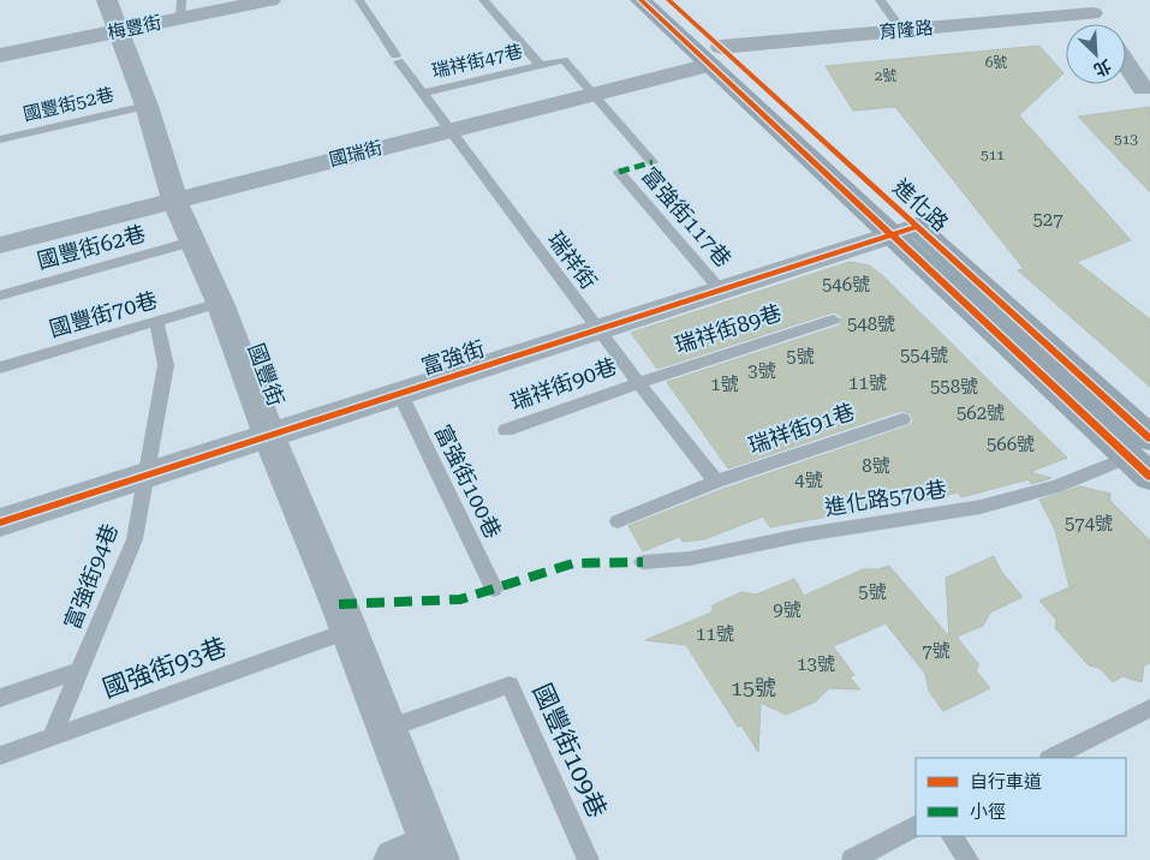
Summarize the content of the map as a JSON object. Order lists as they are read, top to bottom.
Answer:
{
  "streets": {
    "main road": ["進化路"],
    "street": [
      "梅豐街",
      "育隆路",
      "國瑞街",
      "富強街",
      "國豐街"
    ],
    "lane": [
      "瑞祥街47巷",
      "國豐街52巷",
      "富強街117巷",
      "國豐街62巷",
      "瑞祥街",
      "國豐街70巷",
      "瑞祥街89巷",
      "瑞祥街90巷",
      "瑞祥街91巷",
      "富強街100巷",
      "進化路570巷",
      "富強街94巷",
      "國強街93巷",
      "國豐街109巷"
    ]
  },
  "crossings": [
    ["梅豐街", "國豐街"],
    ["育隆路", "國瑞街"],
    ["育隆路", "進化路"],
    ["瑞祥街47巷", "國瑞街"],
    ["瑞祥街47巷", "瑞祥街"],
    ["國豐街52巷", "國豐街"],
    ["國瑞街", "進化路"],
    ["國瑞街", "瑞祥街"],
    ["國瑞街", "國豐街"],
    ["進化路", "富強街"],
    ["進化路", "進化路570巷"],
    ["富強街117巷", "富強街"],
    ["國豐街62巷", "國豐街"],
    ["瑞祥街", "瑞祥街89巷"],
    ["瑞祥街", "富強街"],
    ["瑞祥街", "瑞祥街90巷"],
    ["瑞祥街", "瑞祥街91巷"],
    ["國豐街70巷", "國豐街"],
    ["國豐街70巷", "富強街94巷"],
    ["瑞祥街89巷", "瑞祥街90巷"],
    ["富強街", "國豐街"],
    ["富強街", "富強街100巷"],
    ["富強街", "富強街94巷"],
    ["國豐街", "國強街93巷"],
    ["國豐街", "國豐街109巷"],
    ["富強街94巷", "國強街93巷"]
  ],
  "house_numbers": [
    "6號",
    "2號",
    "513",
    "511",
    "527",
    "546號",
    "548號",
    "554號",
    "5號",
    "3號",
    "11號",
    "1號",
    "558號",
    "562號",
    "566號",
    "8號",
    "4號",
    "574號",
    "5號",
    "9號",
    "11號",
    "7號",
    "13號",
    "15號"
  ],
  "legend": ["自行車道", "小徑"],
  "north": "bottom right"
}
